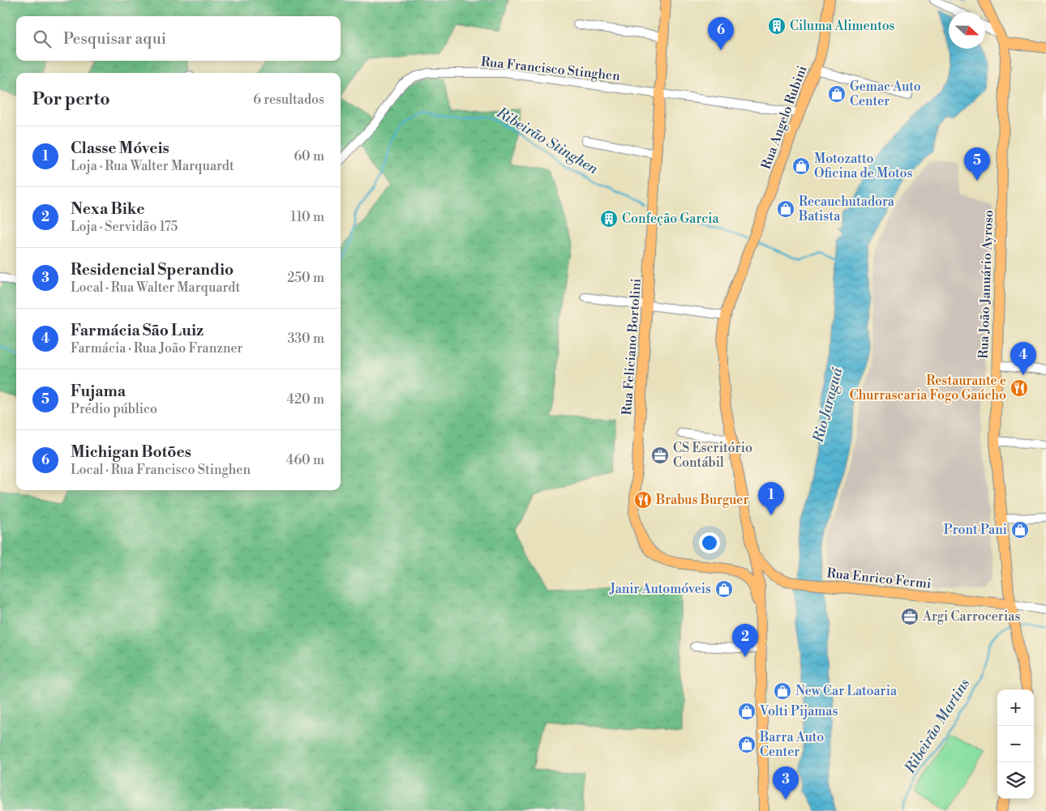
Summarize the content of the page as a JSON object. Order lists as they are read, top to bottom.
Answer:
{
  "streets": {
    "main road": [
      "Rua Angelo Rubini",
      "Rua João Januário Ayroso",
      "Rua Feliciano Bortolini",
      "Rua Enrico Fermi"
    ],
    "street": ["Rua Francisco Stinghen"]
  },
  "crossings": [
    ["Rua Francisco Stinghen", "Rua Angelo Rubini"],
    ["Rua Francisco Stinghen", "Rua Feliciano Bortolini"],
    ["Rua Angelo Rubini", "Rua Enrico Fermi"],
    ["Rua João Januário Ayroso", "Rua Enrico Fermi"]
  ],
  "water": ["Ribeirão Stinghen", "Rio Jaraguá", "Ribeirão Martins"],
  "places": {
    "building": ["Ciluma Alimentos", "Confeção Garcia"],
    "shop": [
      "Gemac Auto Center",
      "Motozatto Oficina de Motos",
      "Recauchutadora Batista",
      "Pront Pani",
      "Janir Automóveis",
      "New Car Latoaria",
      "Volti Pijamas",
      "Barra Auto Center"
    ],
    "restaurant": ["Restaurante e Churrascaria Fogo Gaúcho", "Brabus Burguer"],
    "office": ["CS Escritório Contábil", "Argi Carrocerias"]
  },
  "north": "right",
  "page": {
    "search": "Pesquisar aqui",
    "pins": [
      "6",
      "5",
      "4",
      "1",
      "2",
      "3"
    ],
    "heading": ["Por perto", "6 resultados"],
    "list": [
      {
        "mark": "1",
        "name": "Classe Móveis",
        "note": "Loja · Rua Walter Marquardt",
        "value": "60 m"
      },
      {
        "mark": "2",
        "name": "Nexa Bike",
        "note": "Loja · Servidão 175",
        "value": "110 m"
      },
      {
        "mark": "3",
        "name": "Residencial Sperandio",
        "note": "Local · Rua Walter Marquardt",
        "value": "250 m"
      },
      {
        "mark": "4",
        "name": "Farmácia São Luiz",
        "note": "Farmácia · Rua João Franzner",
        "value": "330 m"
      },
      {
        "mark": "5",
        "name": "Fujama",
        "note": "Prédio público",
        "value": "420 m"
      },
      {
        "mark": "6",
        "name": "Michigan Botões",
        "note": "Local · Rua Francisco Stinghen",
        "value": "460 m"
      }
    ],
    "map_buttons": ["+", "−"]
  }
}
